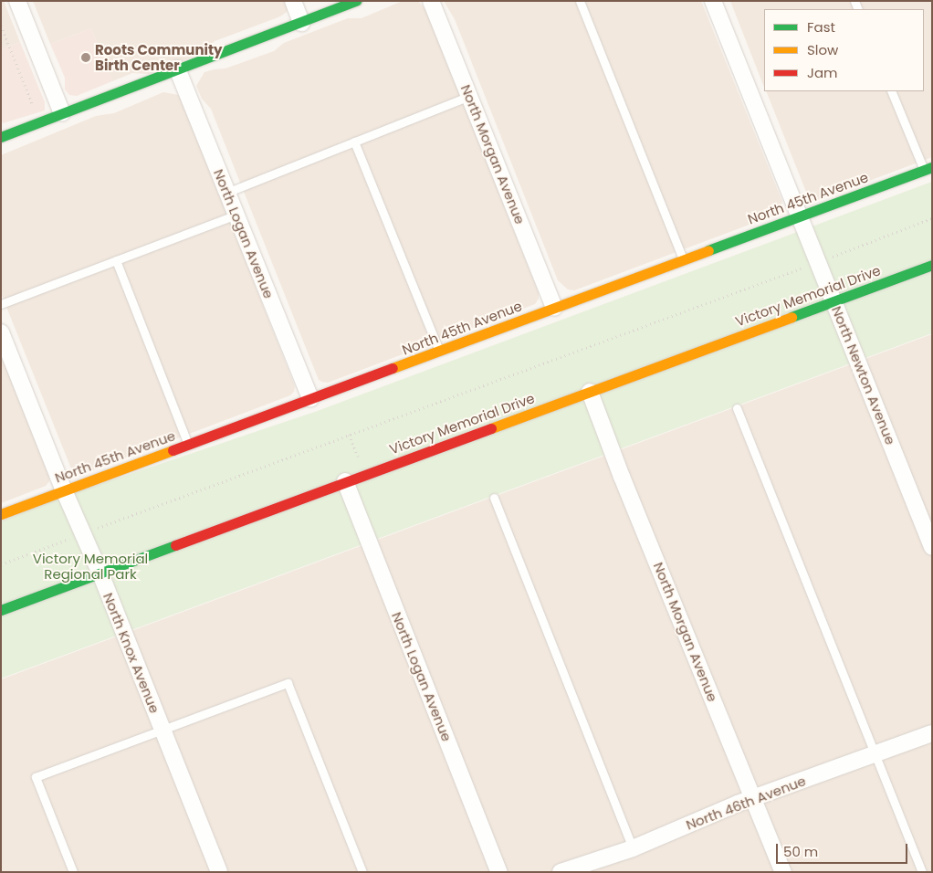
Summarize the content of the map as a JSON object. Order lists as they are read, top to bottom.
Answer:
{
  "streets": {
    "street": [
      "North Morgan Avenue",
      "North 45th Avenue",
      "North Logan Avenue",
      "Victory Memorial Drive",
      "North Newton Avenue",
      "North Knox Avenue",
      "North 46th Avenue"
    ]
  },
  "crossings": [
    ["North Morgan Avenue", "North 45th Avenue"],
    ["North Morgan Avenue", "Victory Memorial Drive"],
    ["North Morgan Avenue", "North 46th Avenue"],
    ["North 45th Avenue", "North Logan Avenue"],
    ["North 45th Avenue", "North Newton Avenue"],
    ["North 45th Avenue", "North Knox Avenue"],
    ["North Logan Avenue", "Victory Memorial Drive"],
    ["Victory Memorial Drive", "North Newton Avenue"],
    ["Victory Memorial Drive", "North Knox Avenue"]
  ],
  "parks": ["Victory Memorial Regional Park"],
  "places": ["Roots Community Birth Center"],
  "legend": ["Fast", "Slow", "Jam"],
  "scale_bar": "50 m"
}
